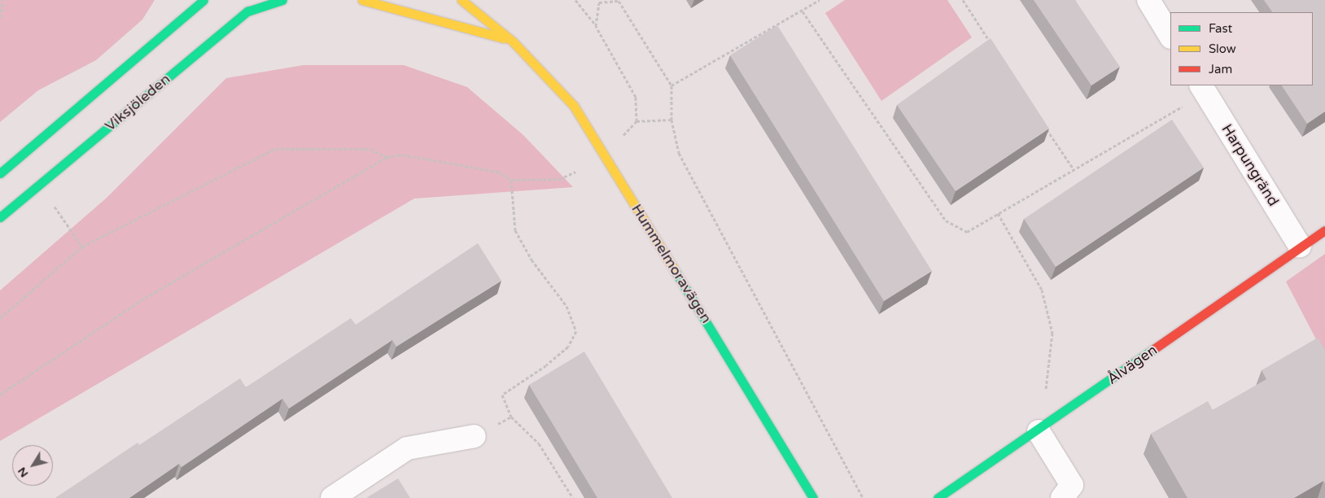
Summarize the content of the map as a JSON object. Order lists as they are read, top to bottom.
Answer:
{
  "streets": {
    "street": [
      "Viksjöleden",
      "Harpungränd",
      "Hummelmoravägen",
      "Ålvägen"
    ]
  },
  "crossings": [
    ["Harpungränd", "Ålvägen"]
  ],
  "legend": ["Fast", "Slow", "Jam"],
  "north": "bottom left"
}
